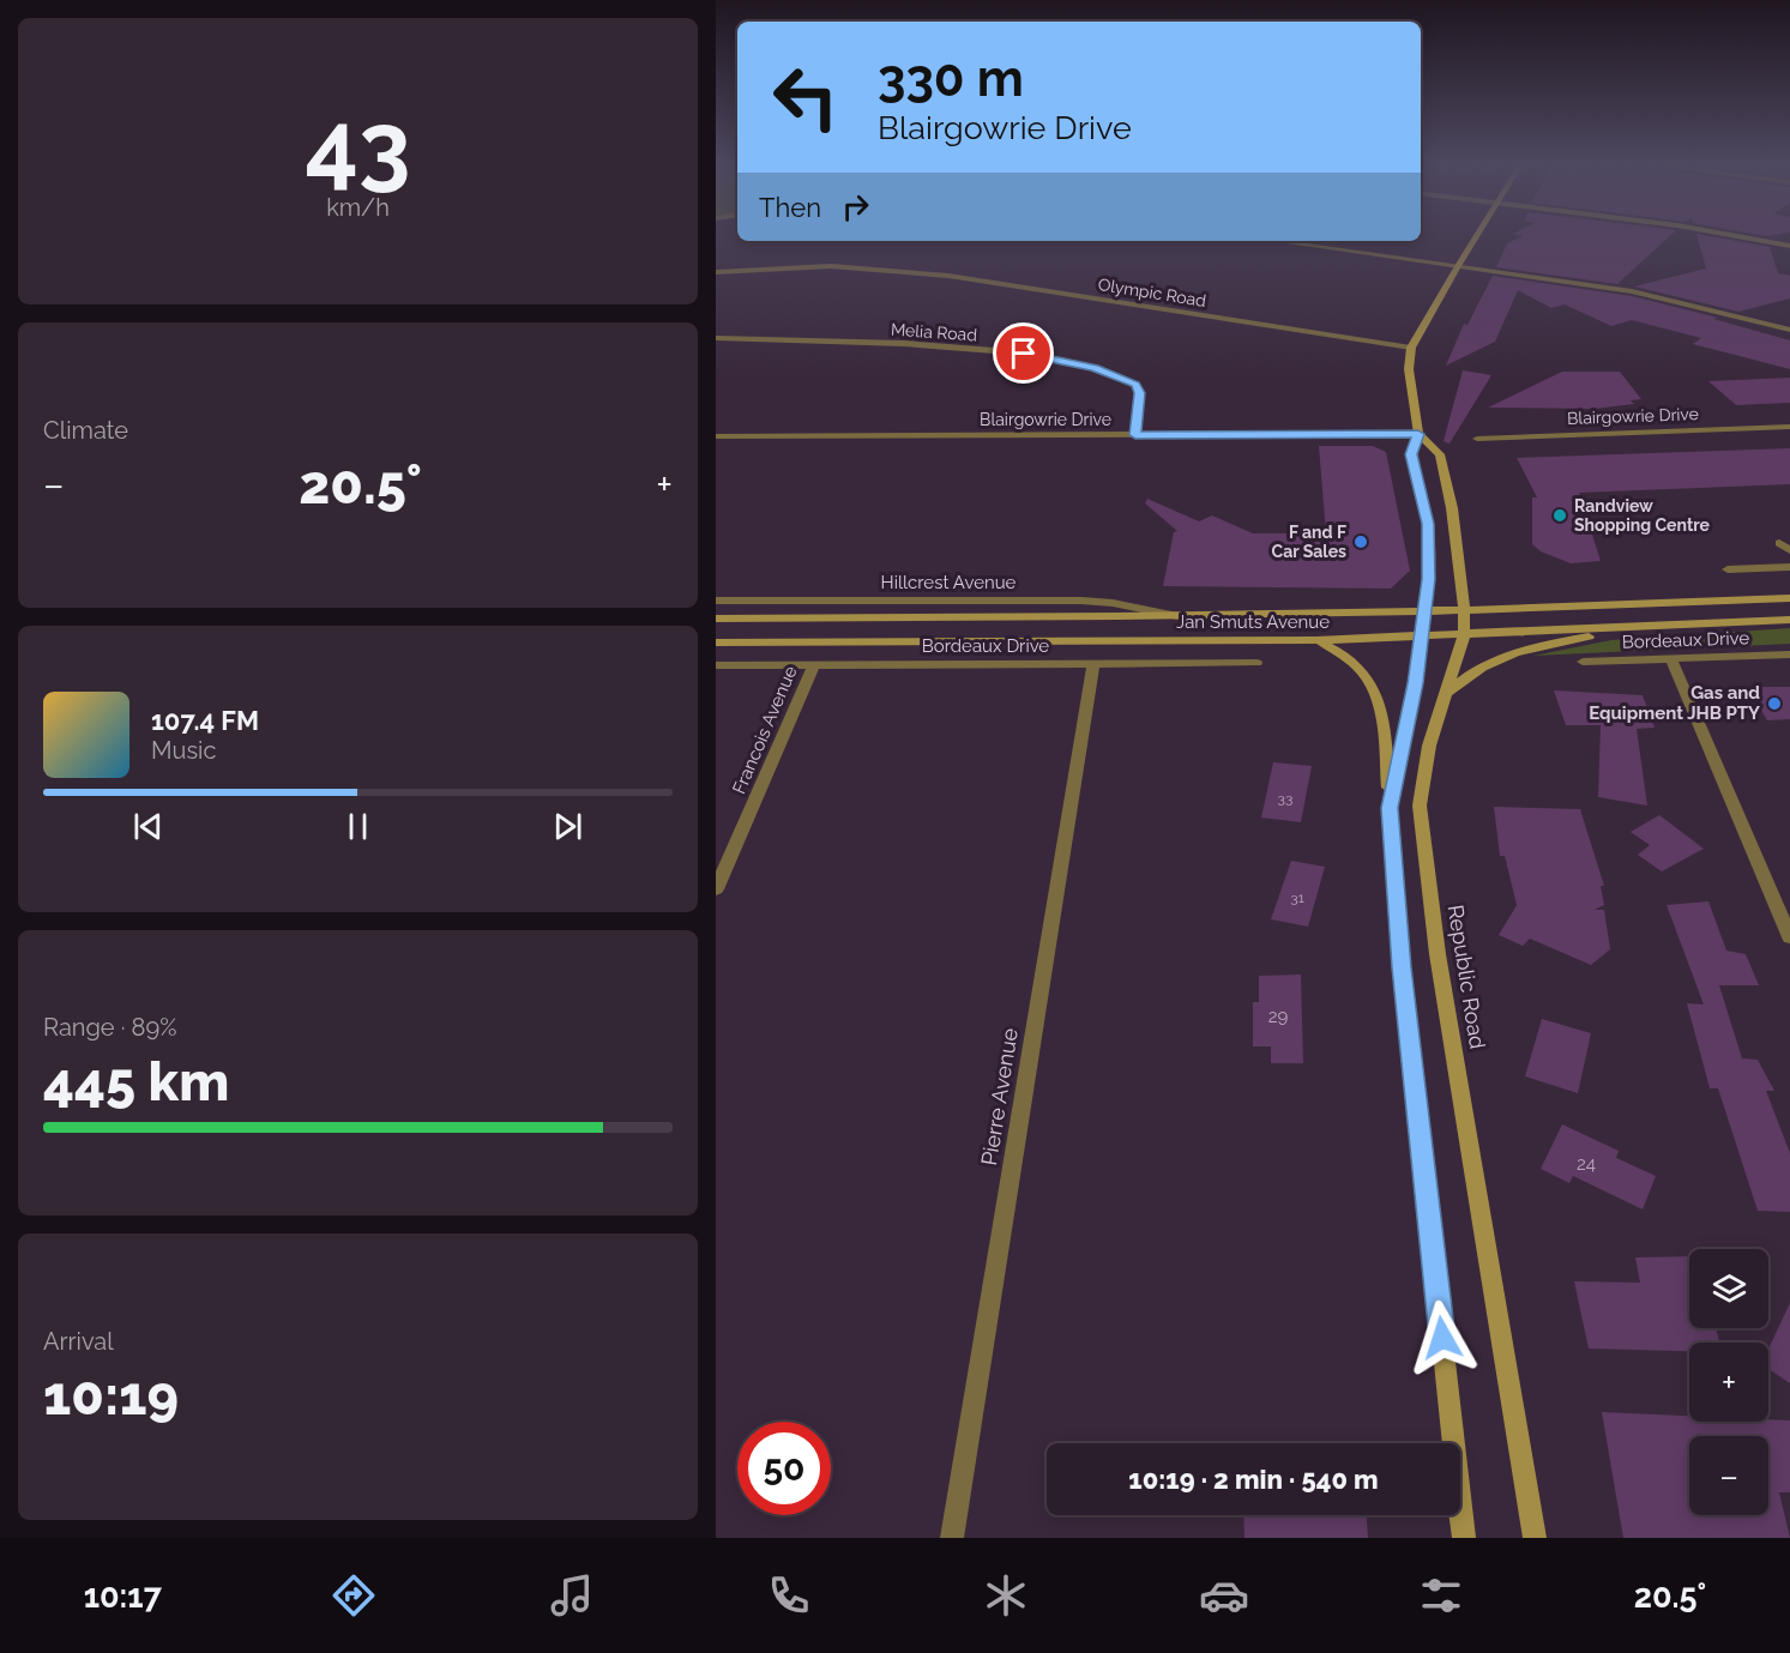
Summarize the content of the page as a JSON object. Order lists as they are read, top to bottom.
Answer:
{
  "streets": {
    "main road": ["Jan Smuts Avenue", "Republic Road"],
    "street": [
      "Olympic Road",
      "Melia Road",
      "Blairgowrie Drive",
      "Hillcrest Avenue",
      "Bordeaux Drive",
      "Francois Avenue",
      "Pierre Avenue"
    ]
  },
  "crossings": [
    ["Melia Road", "Blairgowrie Drive"],
    ["Blairgowrie Drive", "Republic Road"],
    ["Hillcrest Avenue", "Jan Smuts Avenue"],
    ["Jan Smuts Avenue", "Republic Road"],
    ["Bordeaux Drive", "Francois Avenue"],
    ["Bordeaux Drive", "Pierre Avenue"]
  ],
  "places": ["Randview Shopping Centre", "F and F Car Sales", "Gas and Equipment JHB PTY"],
  "house_numbers": [
    "33",
    "31",
    "29",
    "24"
  ],
  "page": {
    "tile": [
      ["43", "km/h"],
      "Climate",
      ["Range · 89%", "445 km"],
      ["Arrival", "10:19"]
    ],
    "turn": ["330 m", "Blairgowrie Drive"],
    "then": "Then",
    "heat": ["−", "20.5°", "+"],
    "song": ["107.4 FM", "Music"],
    "map_buttons": ["+", "−"],
    "limit": "50",
    "trip": "10:19 · 2 min · 540 m",
    "tabs": ["10:17", "20.5°"]
  }
}
